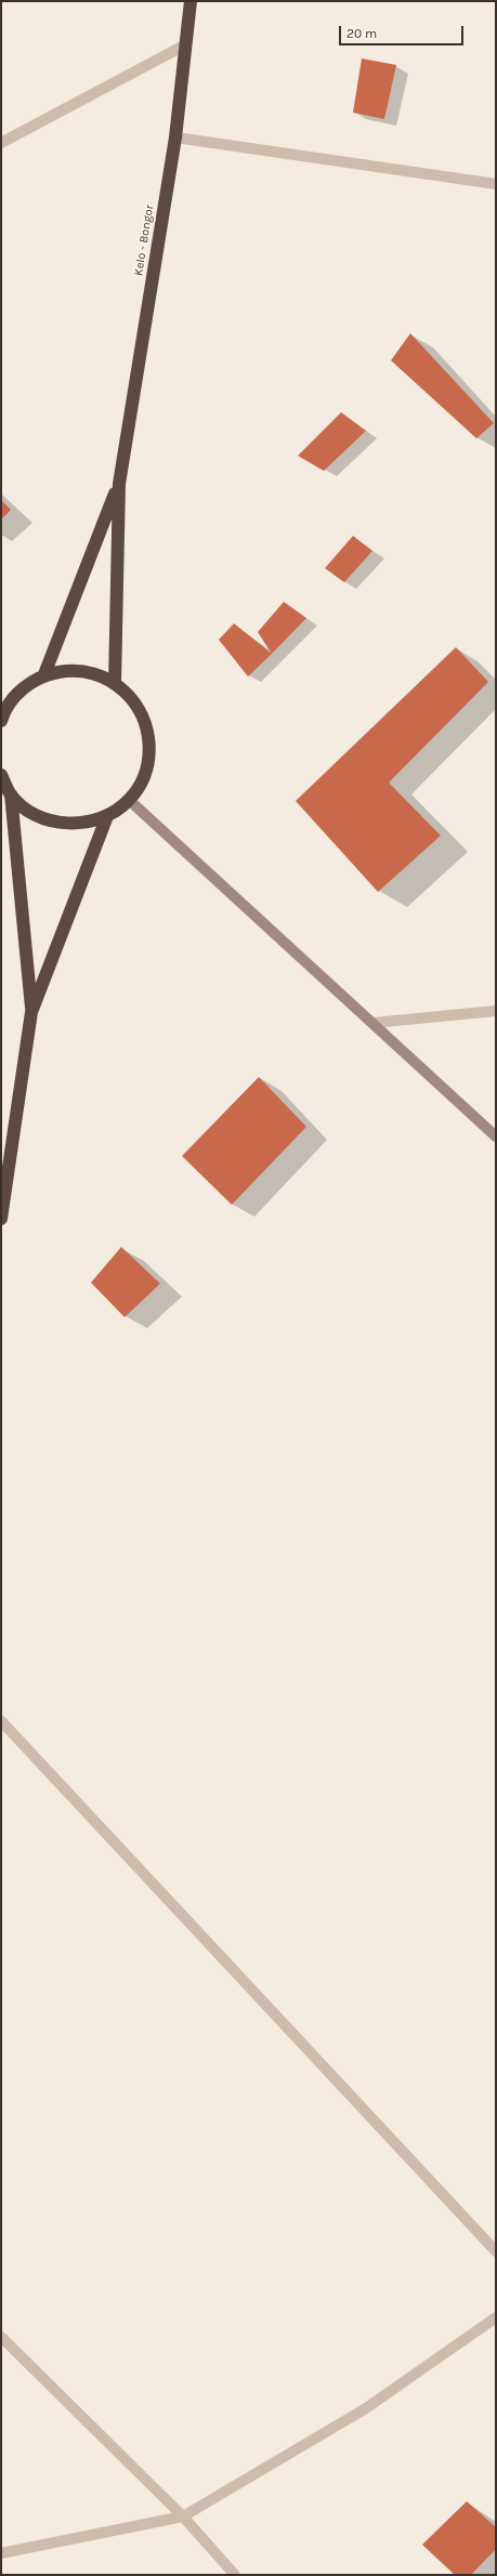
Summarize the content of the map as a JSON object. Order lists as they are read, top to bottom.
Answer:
{
  "streets": {
    "highway": ["Kelo - Bongor"]
  },
  "scale_bar": "20 m"
}
